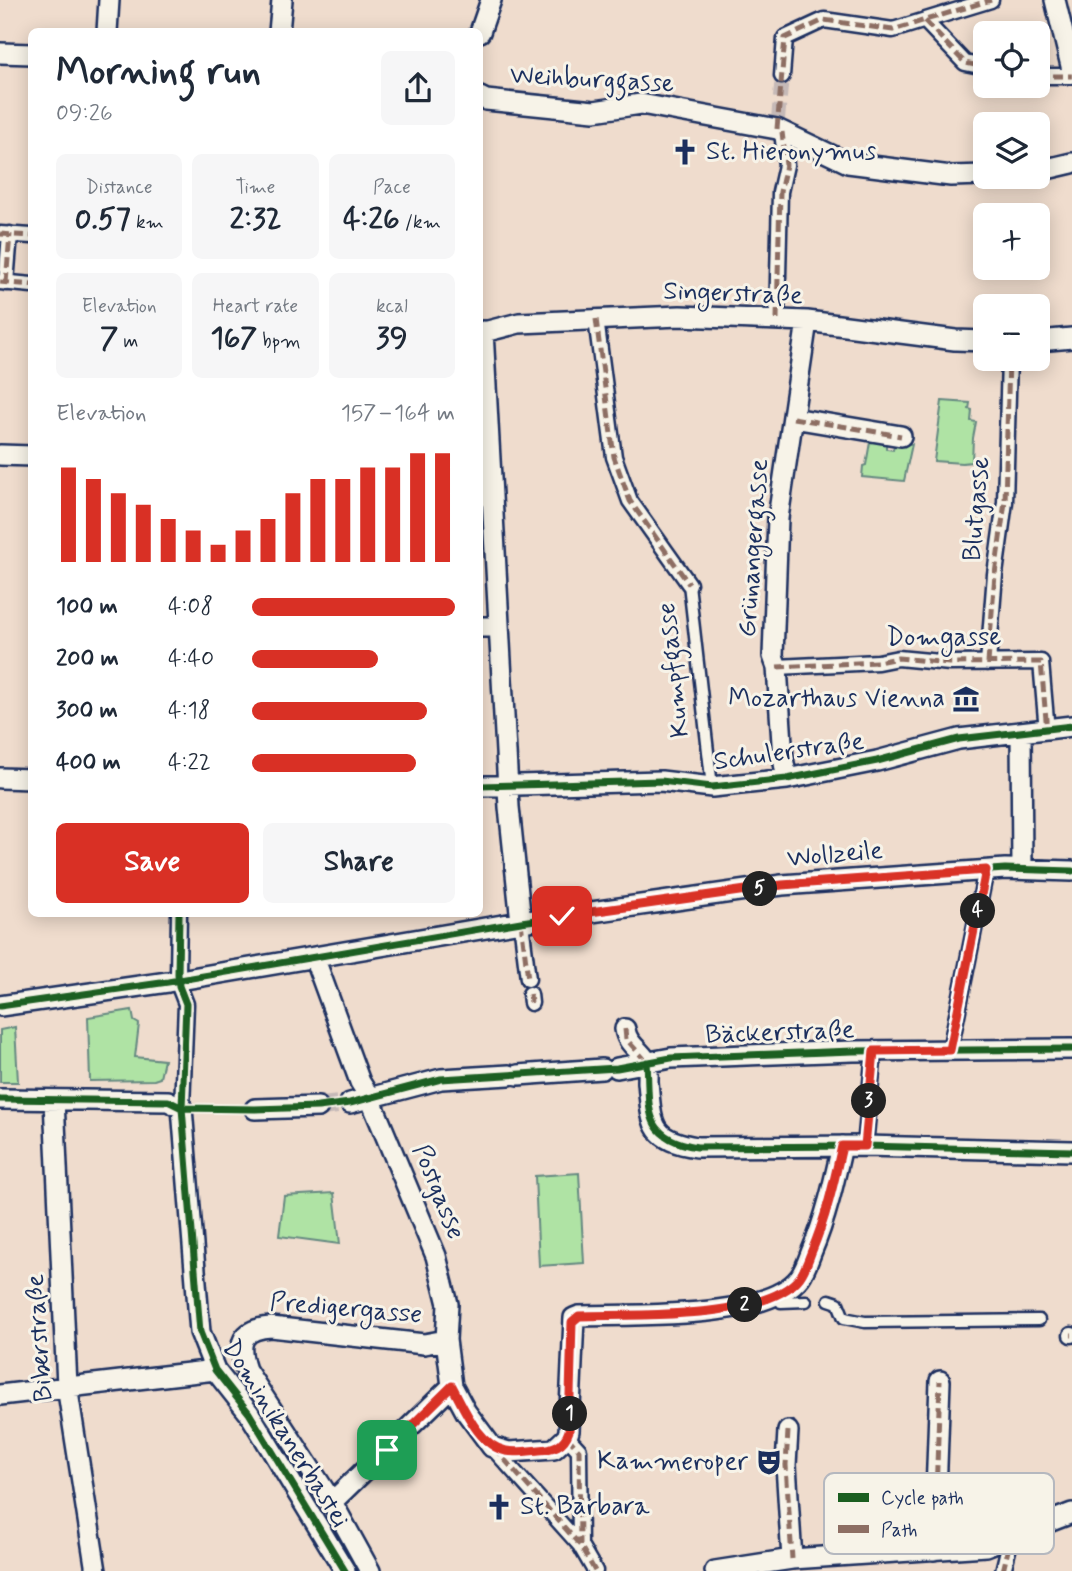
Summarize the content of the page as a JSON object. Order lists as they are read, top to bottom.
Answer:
{
  "streets": {
    "street": [
      "Weihburggasse",
      "Singerstraße",
      "Blutgasse",
      "Grünangergasse",
      "Domgasse",
      "Kumpfgasse",
      "Schulerstraße",
      "Wollzeile",
      "Bäckerstraße",
      "Postgasse",
      "Predigergasse",
      "Biberstraße",
      "Dominikanerbastei"
    ]
  },
  "crossings": [
    ["Singerstraße", "Grünangergasse"],
    ["Singerstraße", "Kumpfgasse"],
    ["Blutgasse", "Domgasse"],
    ["Grünangergasse", "Domgasse"],
    ["Grünangergasse", "Schulerstraße"],
    ["Domgasse", "Schulerstraße"],
    ["Kumpfgasse", "Schulerstraße"],
    ["Wollzeile", "Postgasse"],
    ["Bäckerstraße", "Postgasse"],
    ["Postgasse", "Predigergasse"],
    ["Predigergasse", "Dominikanerbastei"]
  ],
  "places": {
    "church": ["St. Hieronymus", "St. Barbara"],
    "museum": ["Mozarthaus Vienna"],
    "theatre": ["Kammeroper"]
  },
  "legend": ["Cycle path", "Path"],
  "page": {
    "map_buttons": ["+", "−"],
    "heading": ["Morning run", "09:26"],
    "stats": [
      ["Distance", "0.57 km"],
      ["Time", "2:32"],
      ["Pace", "4:26 /km"],
      ["Elevation", "7 m"],
      ["Heart rate", "167 bpm"],
      ["kcal", "39"]
    ],
    "chart": ["Elevation", "157–164 m"],
    "list": [
      {
        "name": "100 m",
        "note": "4:08"
      },
      {
        "name": "200 m",
        "note": "4:40"
      },
      {
        "name": "300 m",
        "note": "4:18"
      },
      {
        "name": "400 m",
        "note": "4:22"
      }
    ],
    "buttons": ["Save", "Share"],
    "pins": [
      "5",
      "4",
      "3",
      "2",
      "1"
    ]
  }
}
